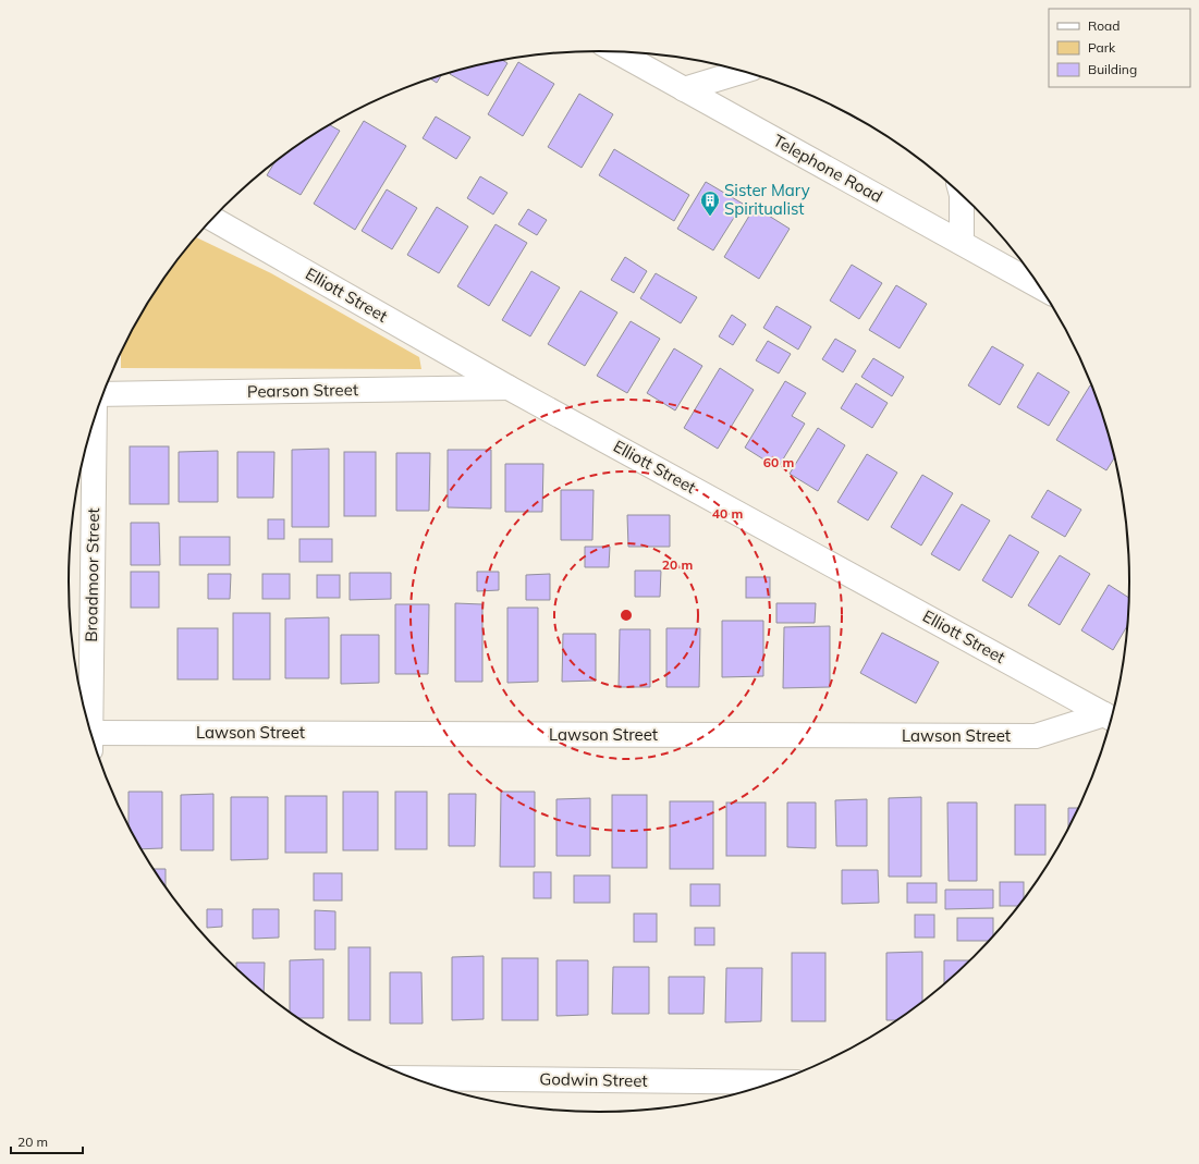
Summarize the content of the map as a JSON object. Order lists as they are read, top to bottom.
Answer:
{
  "streets": {
    "street": [
      "Telephone Road",
      "Elliott Street",
      "Pearson Street",
      "Broadmoor Street",
      "Lawson Street",
      "Godwin Street"
    ]
  },
  "crossings": [
    ["Elliott Street", "Pearson Street"],
    ["Elliott Street", "Lawson Street"]
  ],
  "places": {
    "building": ["Sister Mary Spiritualist"]
  },
  "legend": ["Road", "Park", "Building"],
  "scale_bar": "20 m",
  "rings": ["60 m", "40 m", "20 m"]
}
